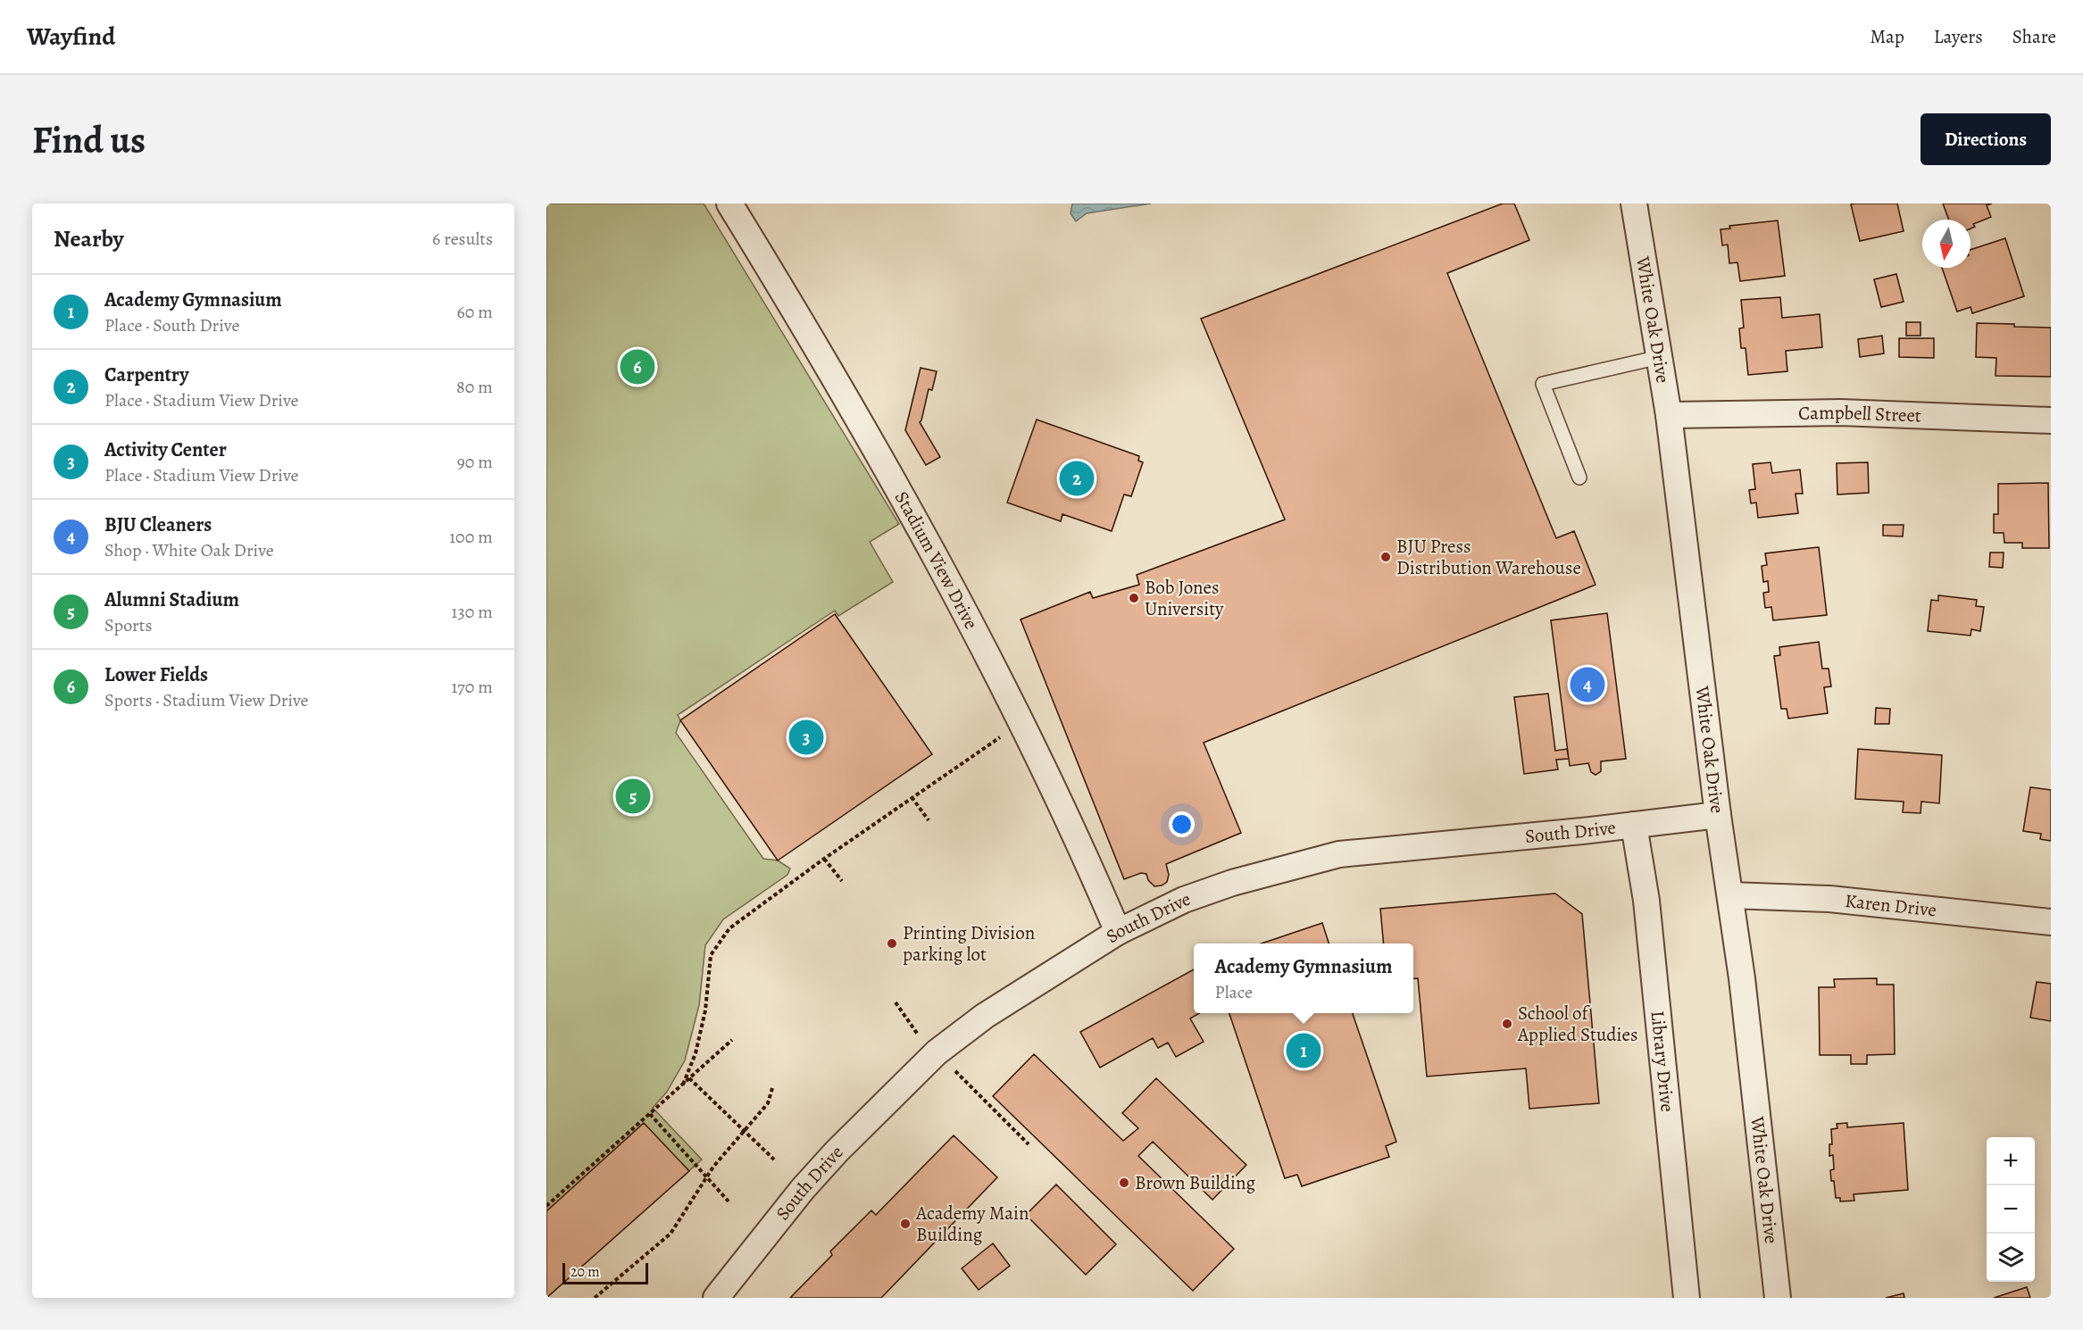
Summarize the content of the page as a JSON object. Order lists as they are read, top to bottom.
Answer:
{
  "streets": {
    "street": [
      "White Oak Drive",
      "Campbell Street",
      "Stadium View Drive",
      "South Drive",
      "Karen Drive",
      "Library Drive"
    ]
  },
  "crossings": [
    ["White Oak Drive", "Campbell Street"],
    ["White Oak Drive", "South Drive"],
    ["White Oak Drive", "Karen Drive"],
    ["Stadium View Drive", "South Drive"],
    ["South Drive", "Library Drive"]
  ],
  "places": [
    "BJU Press Distribution Warehouse",
    "Bob Jones University",
    "Printing Division parking lot",
    "School of Applied Studies",
    "Brown Building",
    "Academy Main Building"
  ],
  "scale_bar": "20 m",
  "north": "bottom",
  "page": {
    "header": "Wayfind",
    "nav": ["Map", "Layers", "Share"],
    "buttons": "Directions",
    "title": "Find us",
    "heading": ["Nearby", "6 results"],
    "list": [
      {
        "mark": "1",
        "name": "Academy Gymnasium",
        "note": "Place · South Drive",
        "value": "60 m"
      },
      {
        "mark": "2",
        "name": "Carpentry",
        "note": "Place · Stadium View Drive",
        "value": "80 m"
      },
      {
        "mark": "3",
        "name": "Activity Center",
        "note": "Place · Stadium View Drive",
        "value": "90 m"
      },
      {
        "mark": "4",
        "name": "BJU Cleaners",
        "note": "Shop · White Oak Drive",
        "value": "100 m"
      },
      {
        "mark": "5",
        "name": "Alumni Stadium",
        "note": "Sports",
        "value": "130 m"
      },
      {
        "mark": "6",
        "name": "Lower Fields",
        "note": "Sports · Stadium View Drive",
        "value": "170 m"
      }
    ],
    "pins": [
      "6",
      "2",
      "4",
      "3",
      "5",
      "1"
    ],
    "popup": ["Academy Gymnasium", "Place"],
    "map_buttons": ["+", "−"],
    "scale": "20 m"
  }
}
